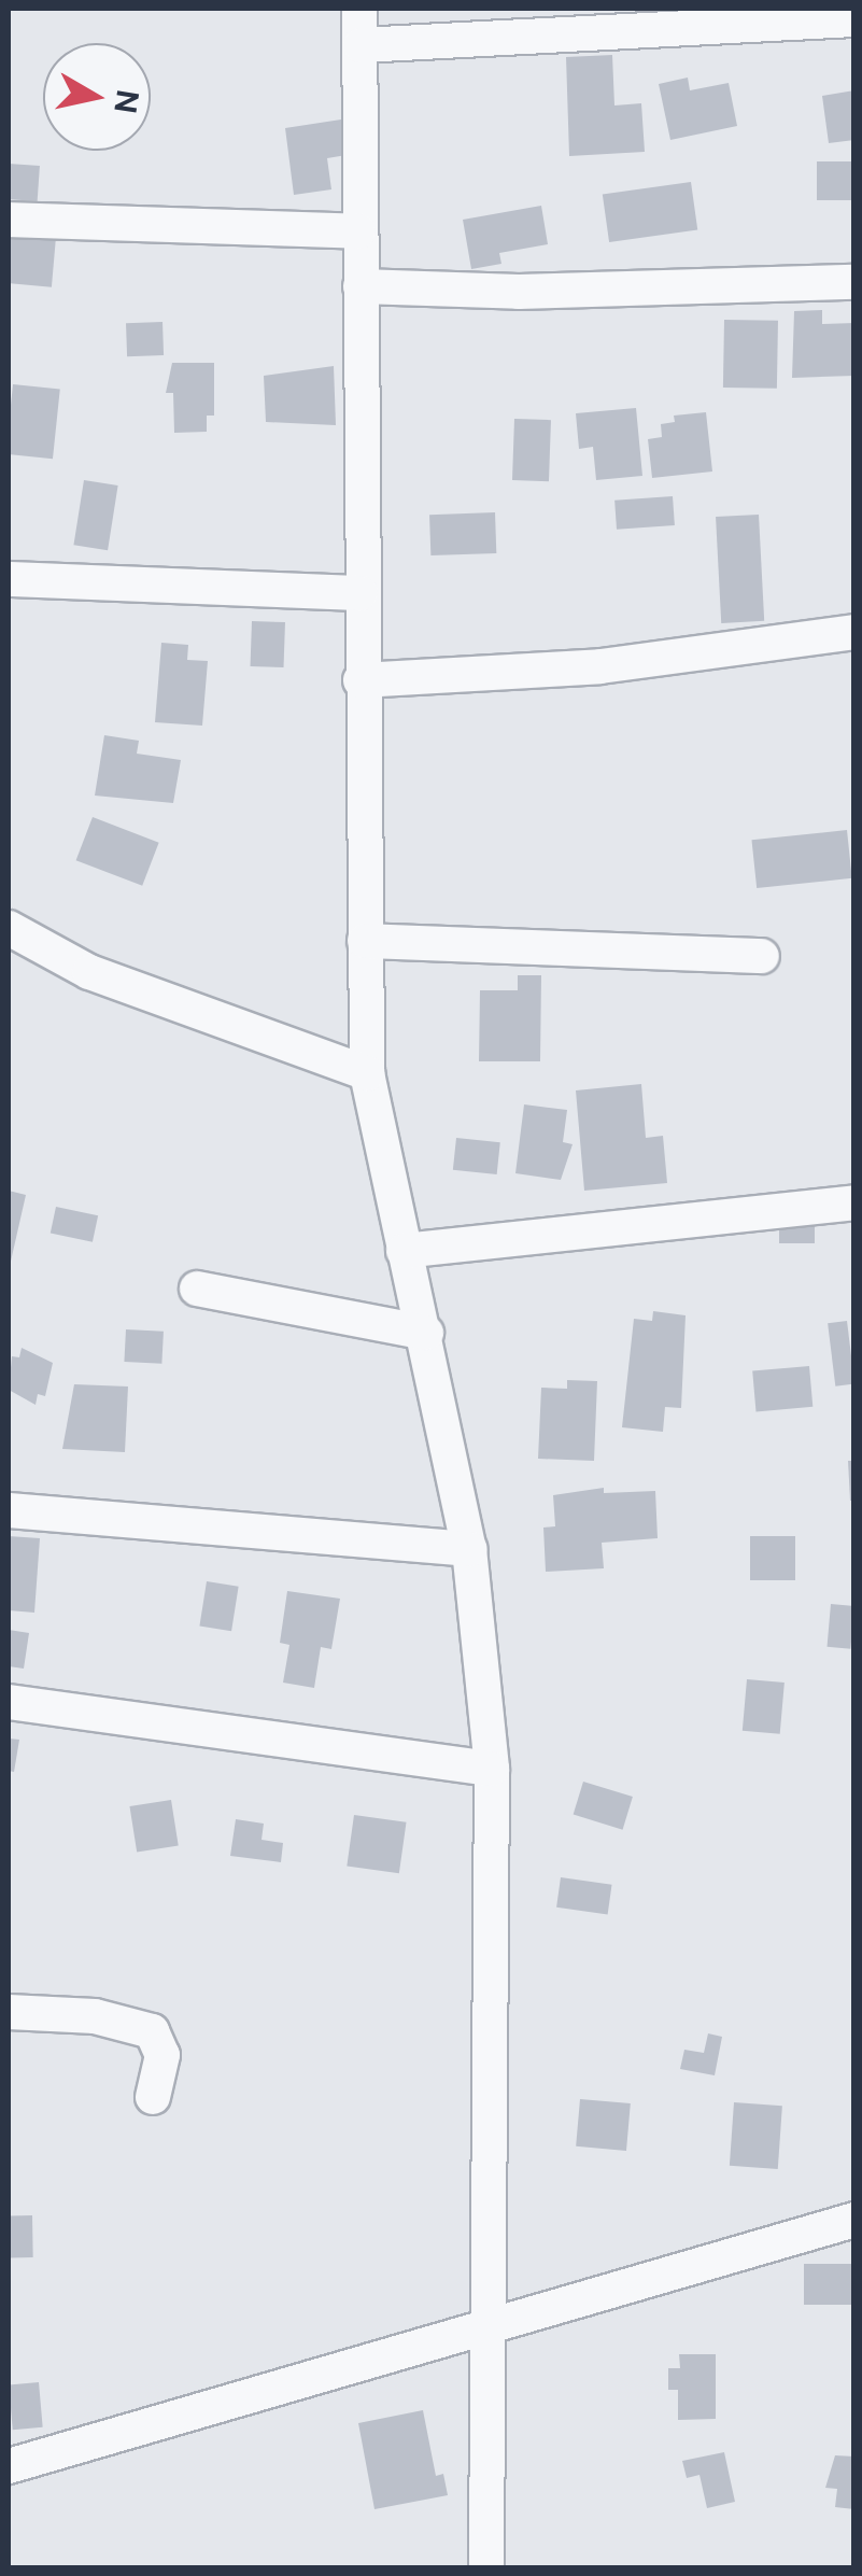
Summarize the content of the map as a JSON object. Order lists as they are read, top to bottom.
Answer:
{
  "north": "right"
}
